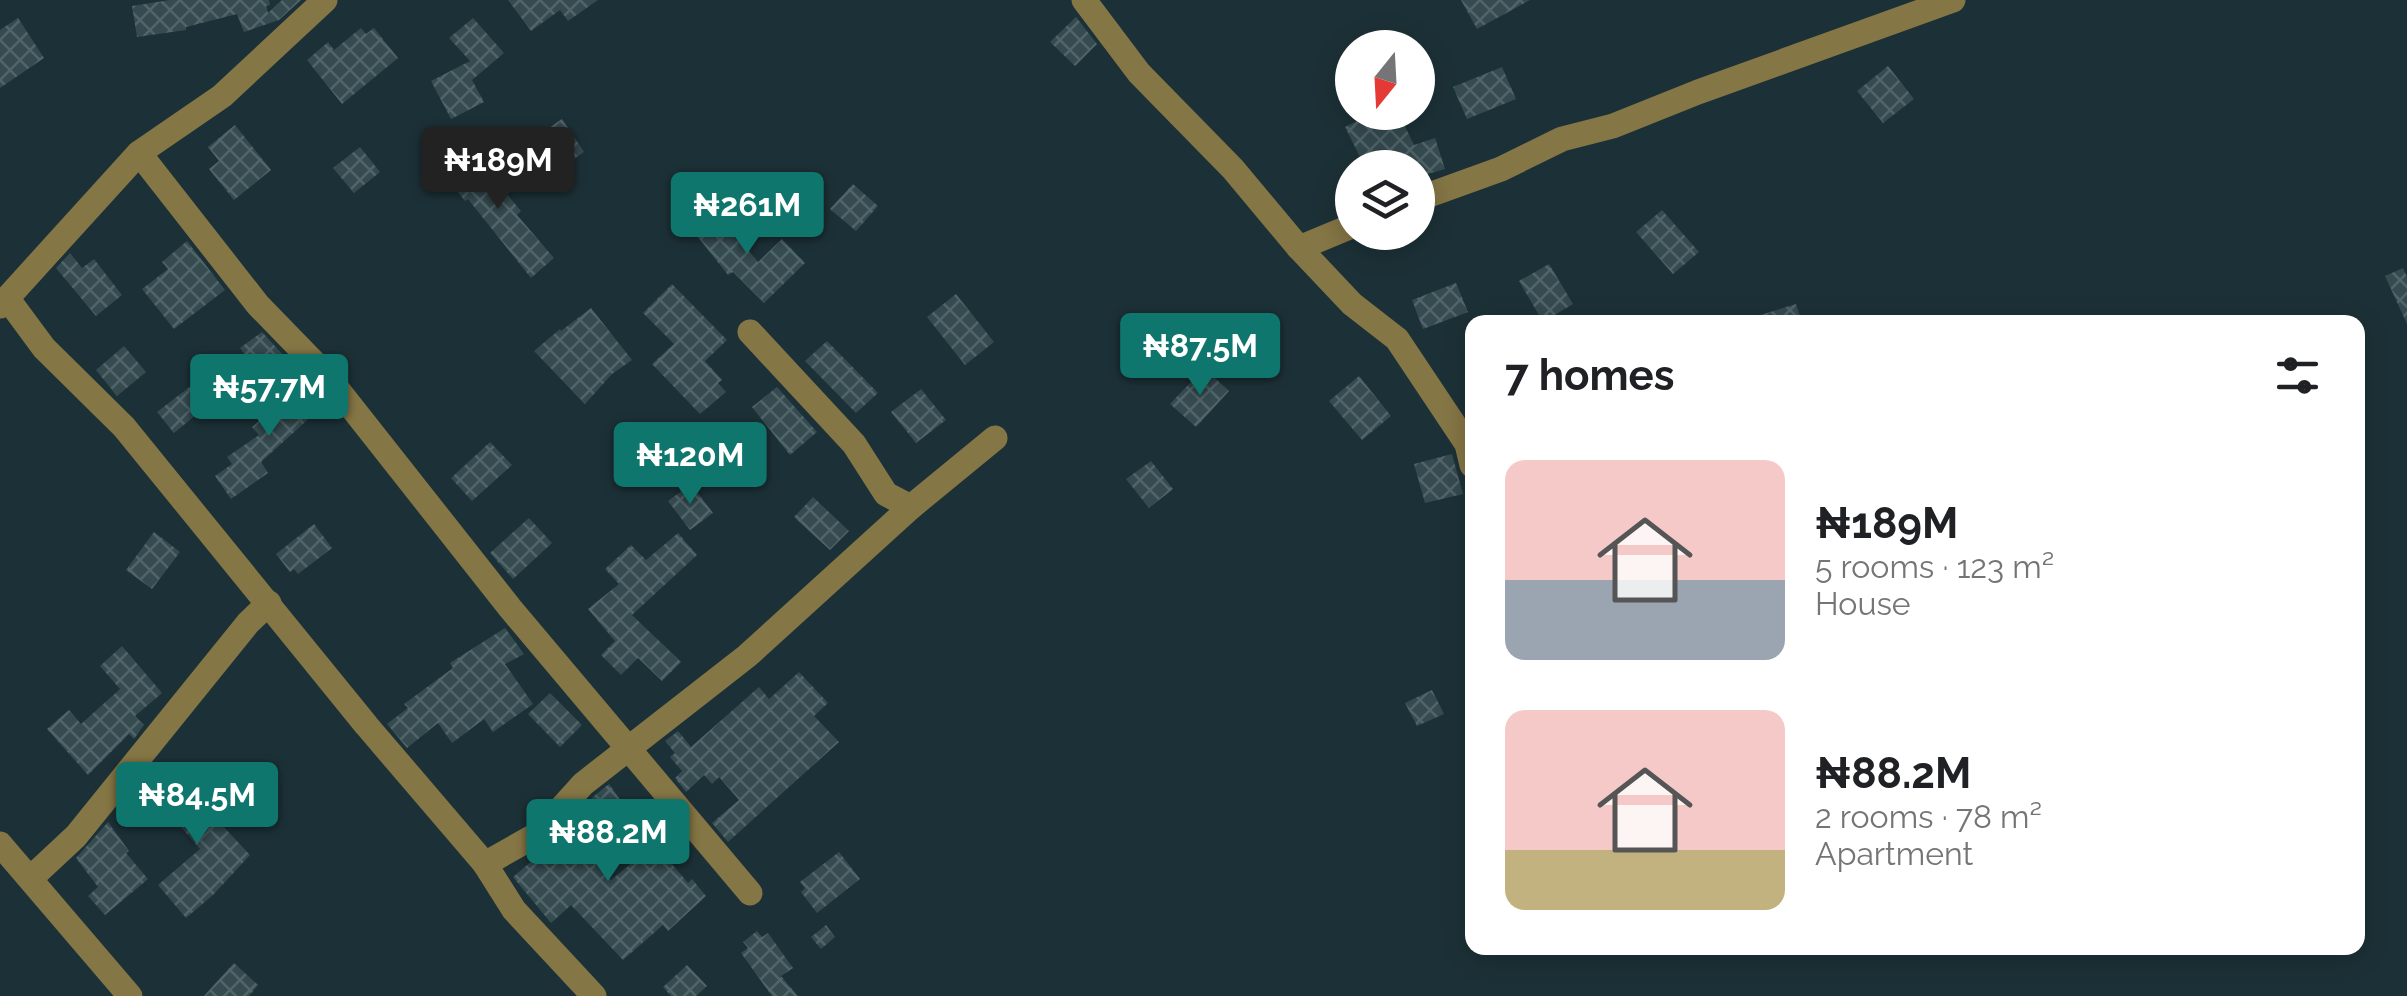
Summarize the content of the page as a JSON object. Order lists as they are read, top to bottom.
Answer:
{
  "north": "bottom",
  "page": {
    "price": [
      "₦189M",
      "₦261M",
      "₦87.5M",
      "₦57.7M",
      "₦120M",
      "₦84.5M",
      "₦88.2M"
    ],
    "heading": "7 homes",
    "list": [
      {
        "name": "₦189M",
        "note": "5 rooms · 123 m² · House"
      },
      {
        "name": "₦88.2M",
        "note": "2 rooms · 78 m² · Apartment"
      }
    ]
  }
}
